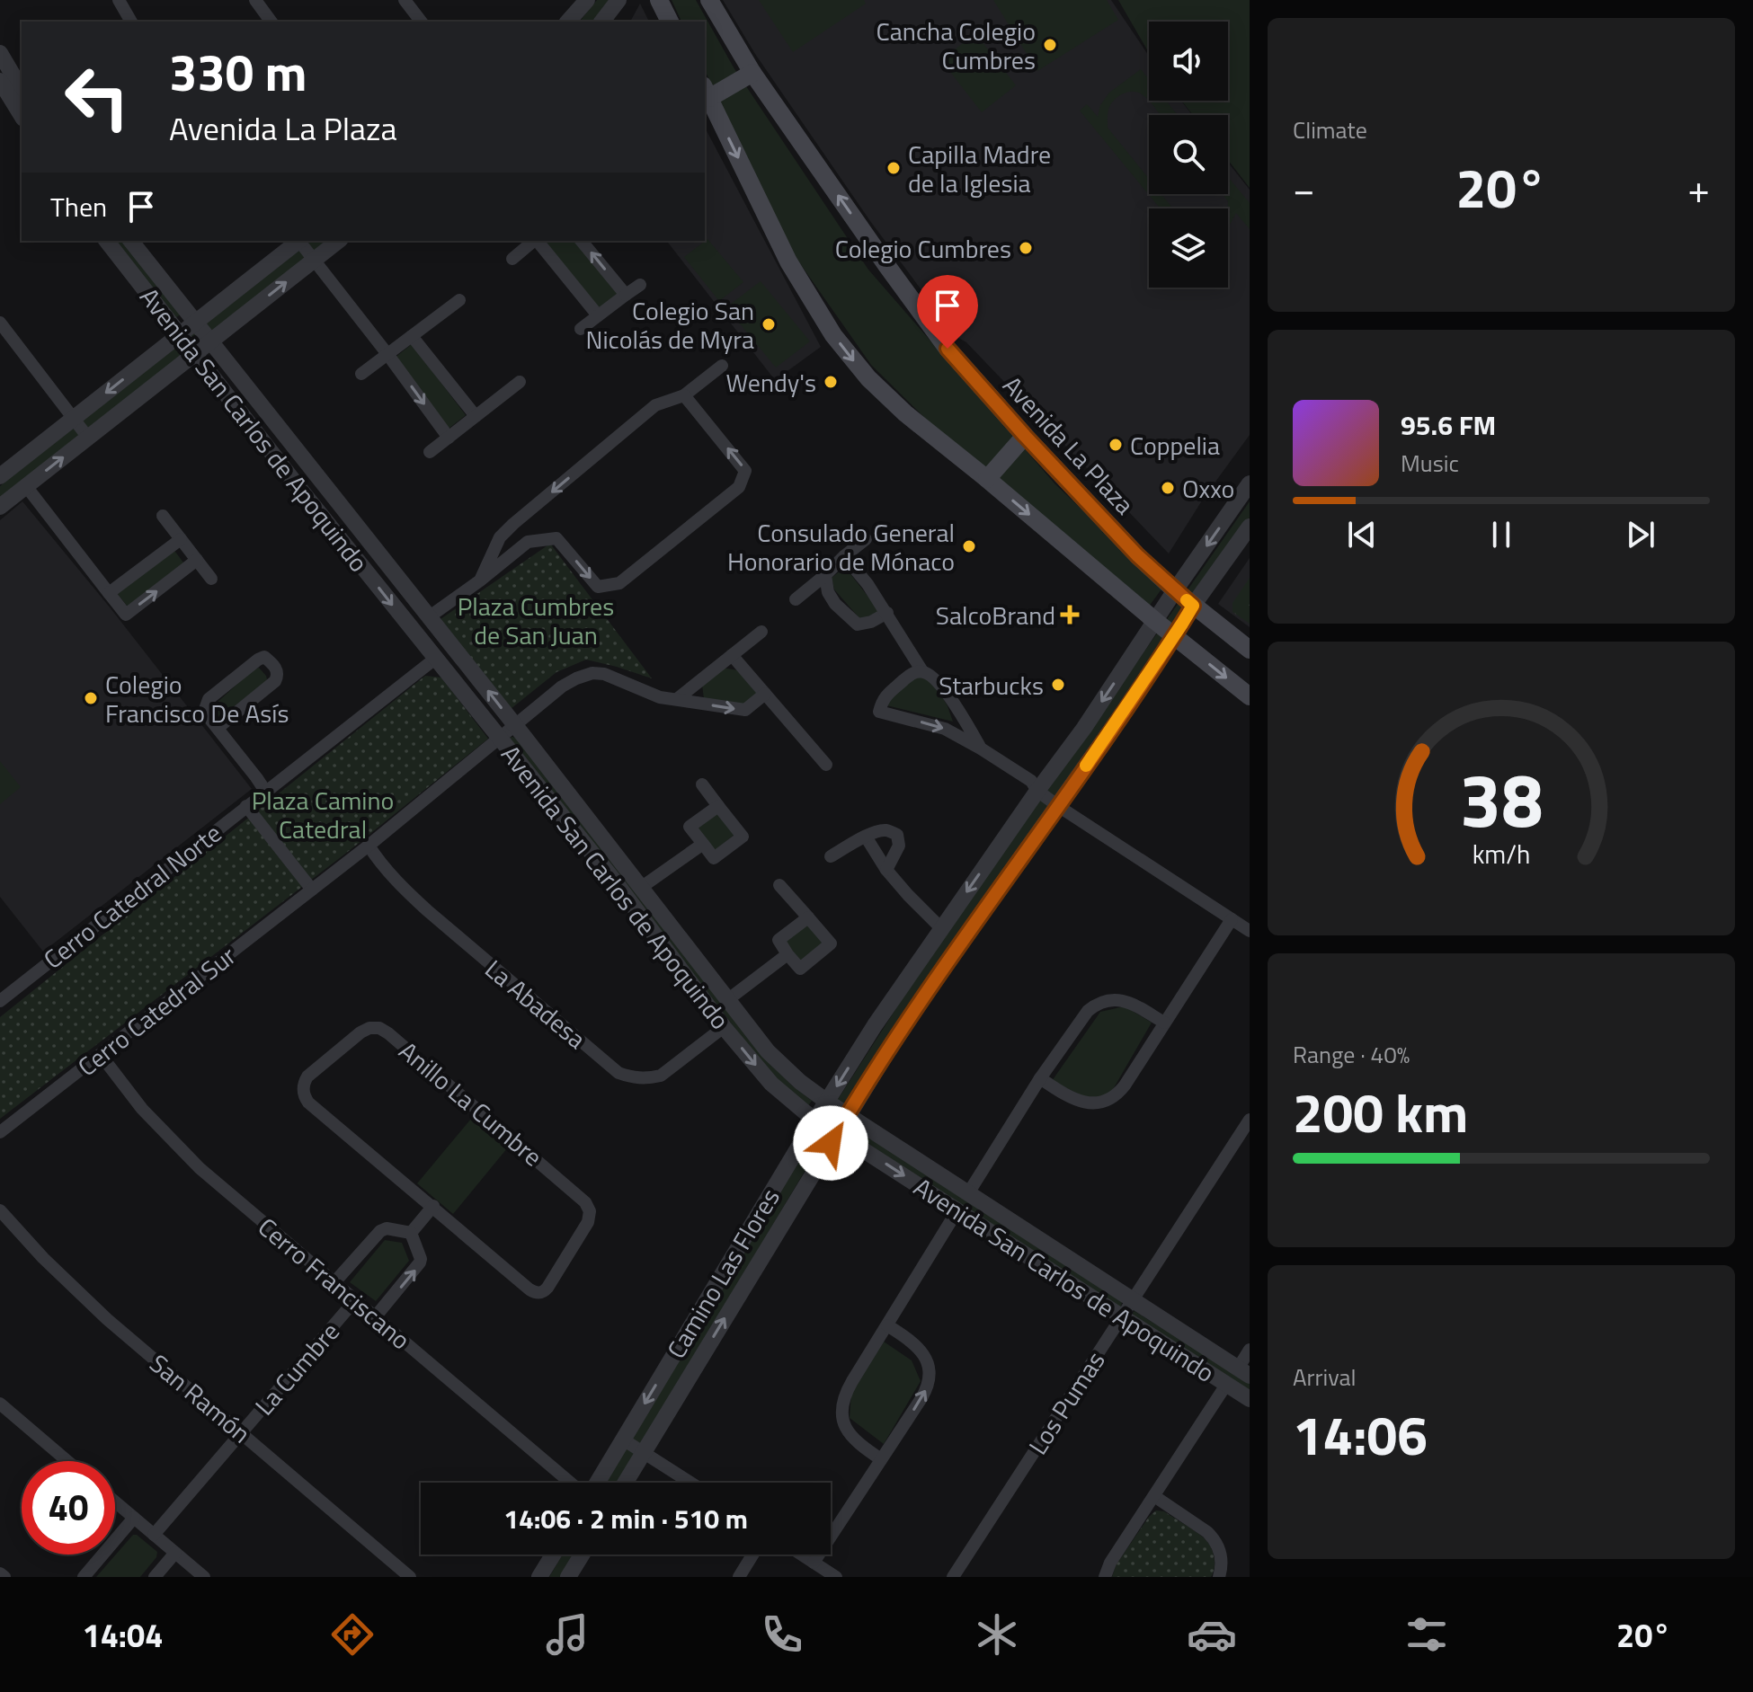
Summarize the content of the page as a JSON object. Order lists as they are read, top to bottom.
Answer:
{
  "streets": {
    "main road": ["Avenida La Plaza"],
    "street": [
      "Avenida San Carlos de Apoquindo",
      "Cerro Catedral Norte",
      "La Abadesa",
      "Cerro Catedral Sur",
      "Anillo La Cumbre",
      "Camino Las Flores",
      "Cerro Franciscano",
      "La Cumbre",
      "San Ramón",
      "Los Pumas"
    ]
  },
  "crossings": [
    ["Avenida San Carlos de Apoquindo", "Cerro Catedral Norte"],
    ["Avenida San Carlos de Apoquindo", "La Abadesa"],
    ["Avenida San Carlos de Apoquindo", "Cerro Catedral Sur"],
    ["Avenida San Carlos de Apoquindo", "Camino Las Flores"],
    ["Avenida San Carlos de Apoquindo", "Los Pumas"],
    ["Avenida La Plaza", "Camino Las Flores"],
    ["La Abadesa", "Cerro Catedral Sur"],
    ["Cerro Catedral Sur", "Cerro Franciscano"],
    ["Cerro Franciscano", "La Cumbre"],
    ["La Cumbre", "San Ramón"]
  ],
  "parks": ["Plaza Cumbres de San Juan", "Plaza Camino Catedral"],
  "places": {
    "other": [
      "Cancha Colegio Cumbres",
      "Capilla Madre de la Iglesia",
      "Colegio Cumbres",
      "Colegio San Nicolás de Myra",
      "Wendy's",
      "Coppelia",
      "Oxxo",
      "Consulado General Honorario de Mónaco",
      "Starbucks",
      "Colegio Francisco De Asís"
    ],
    "health": ["SalcoBrand"]
  },
  "page": {
    "tile": [
      "Climate",
      ["Range · 40%", "200 km"],
      ["Arrival", "14:06"]
    ],
    "turn": ["330 m", "Avenida La Plaza"],
    "heat": ["−", "20°", "+"],
    "then": "Then",
    "song": ["95.6 FM", "Music"],
    "limit": "40",
    "trip": "14:06 · 2 min · 510 m",
    "tabs": ["14:04", "20°"],
    "gauge": ["38", "km/h"]
  }
}
